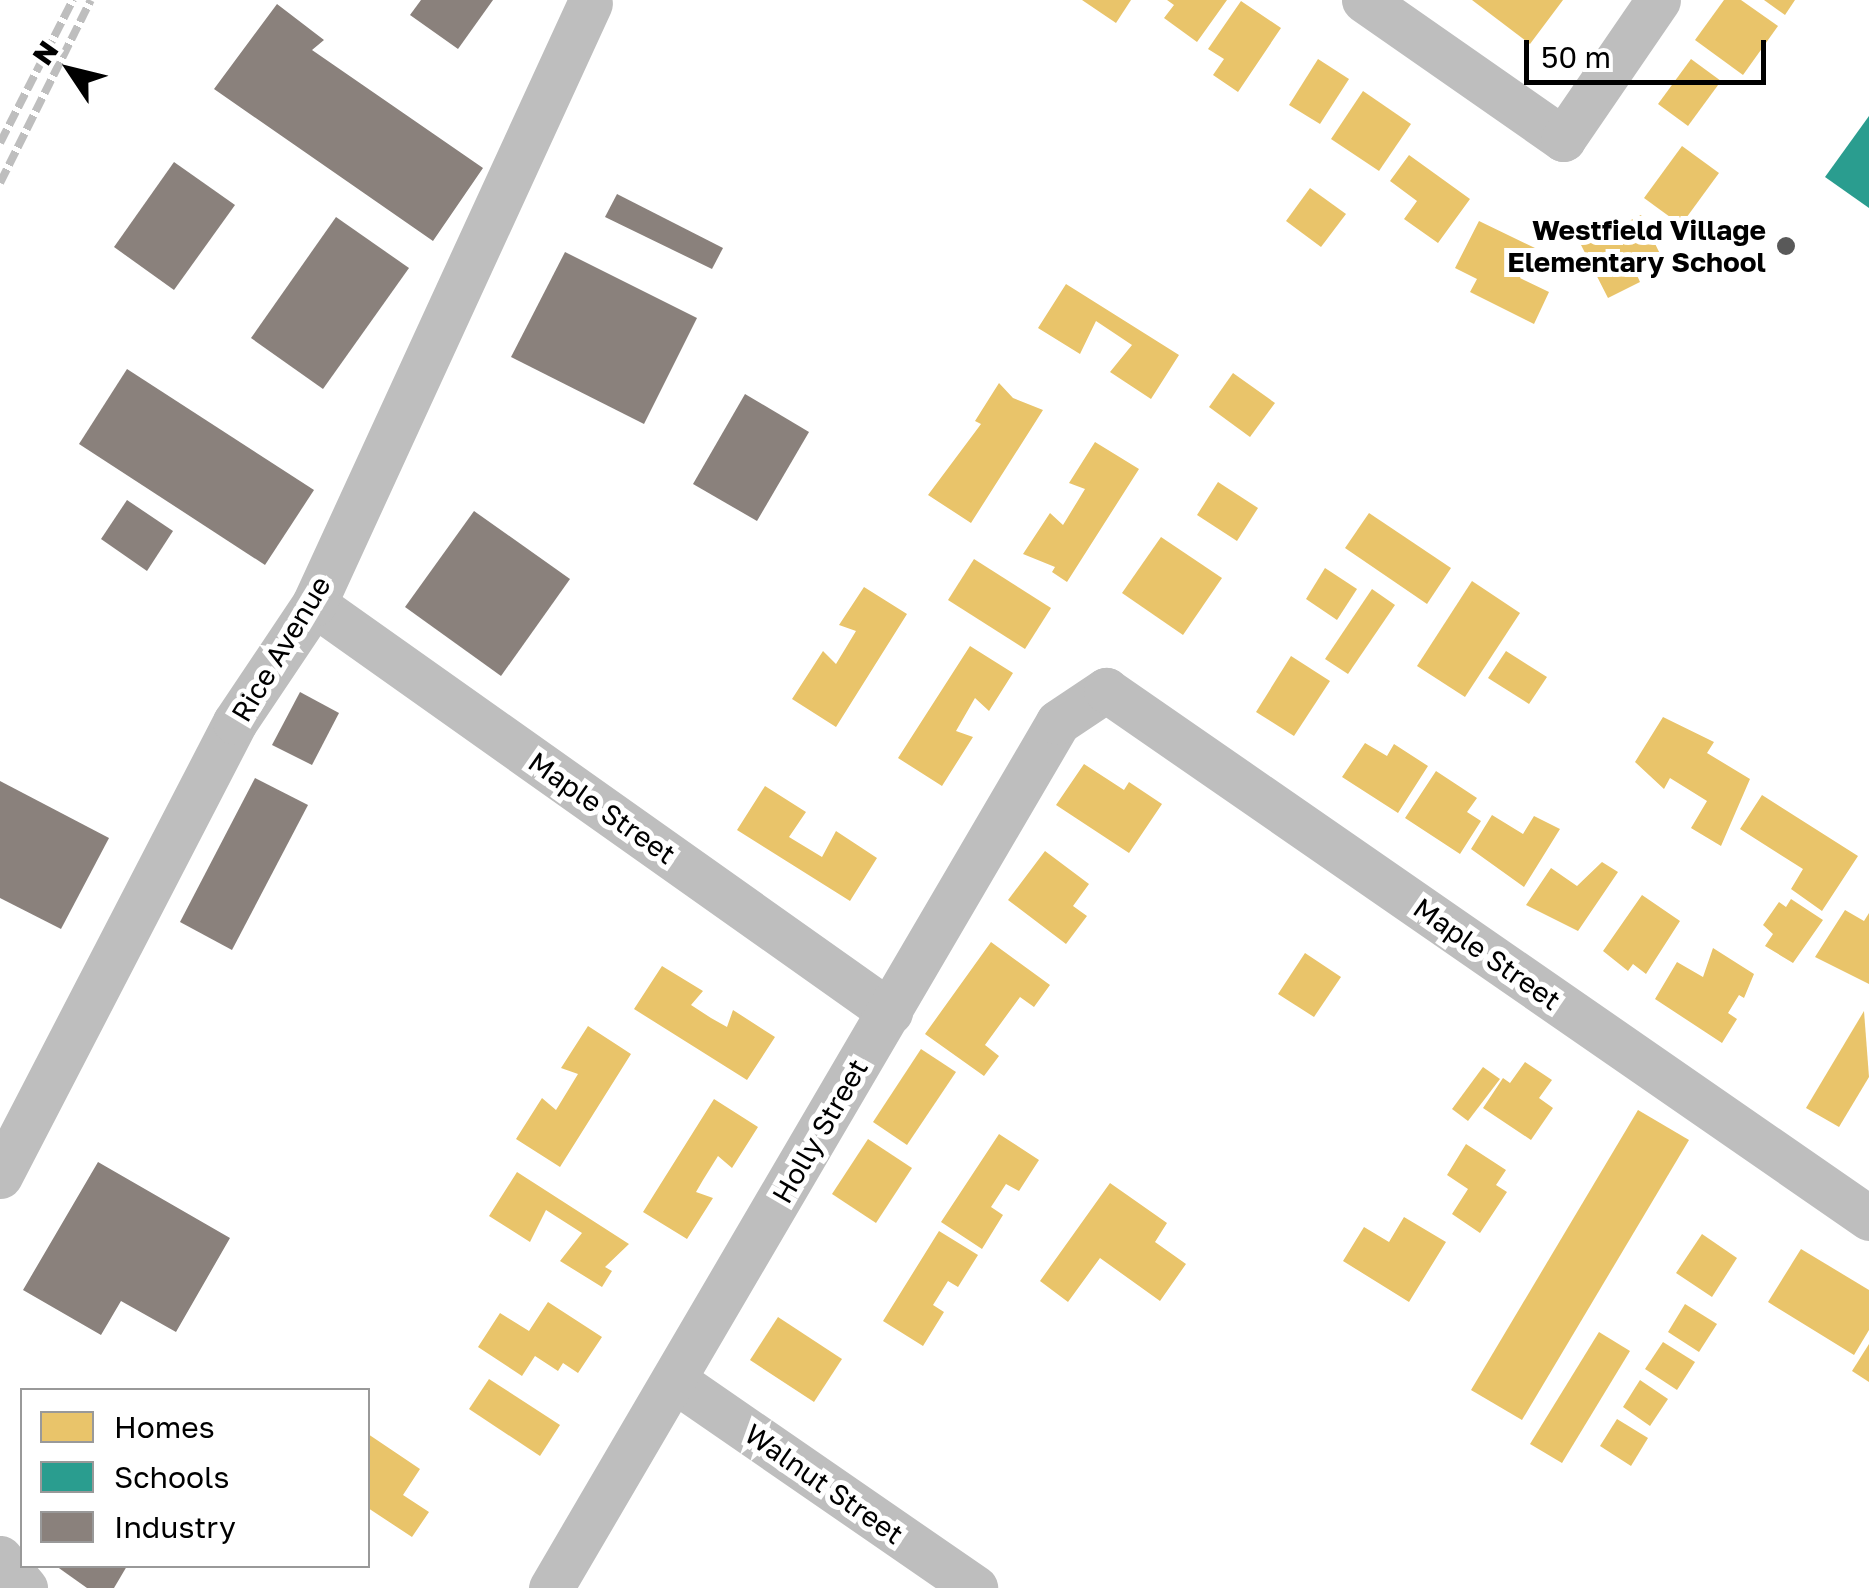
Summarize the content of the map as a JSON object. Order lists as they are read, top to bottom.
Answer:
{
  "streets": {
    "street": [
      "Rice Avenue",
      "Maple Street",
      "Holly Street",
      "Walnut Street"
    ]
  },
  "crossings": [
    ["Rice Avenue", "Maple Street"],
    ["Maple Street", "Holly Street"],
    ["Holly Street", "Walnut Street"]
  ],
  "places": ["Westfield Village Elementary School"],
  "legend": ["Homes", "Schools", "Industry"],
  "scale_bar": "50 m",
  "north": "top left"
}
